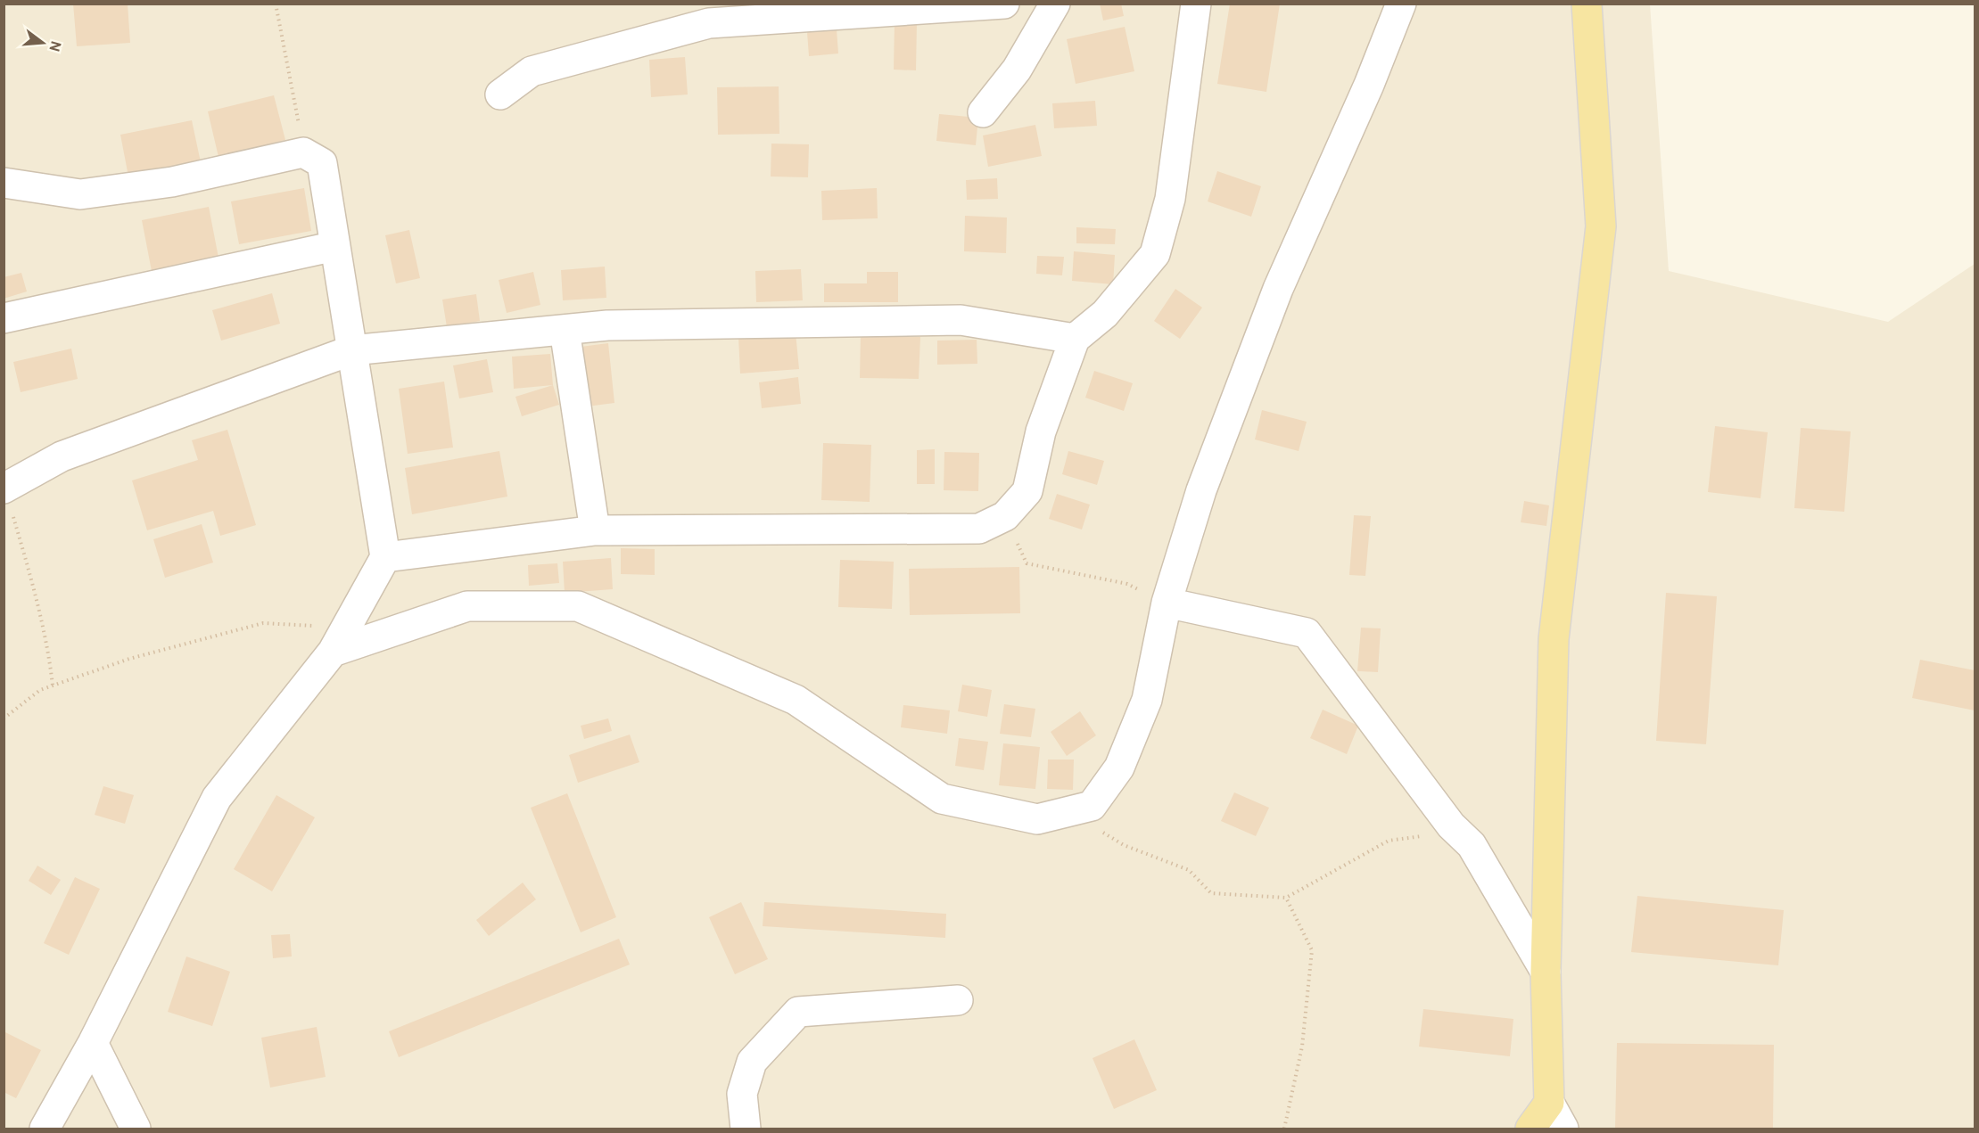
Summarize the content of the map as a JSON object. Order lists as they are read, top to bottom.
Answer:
{
  "north": "right"
}
